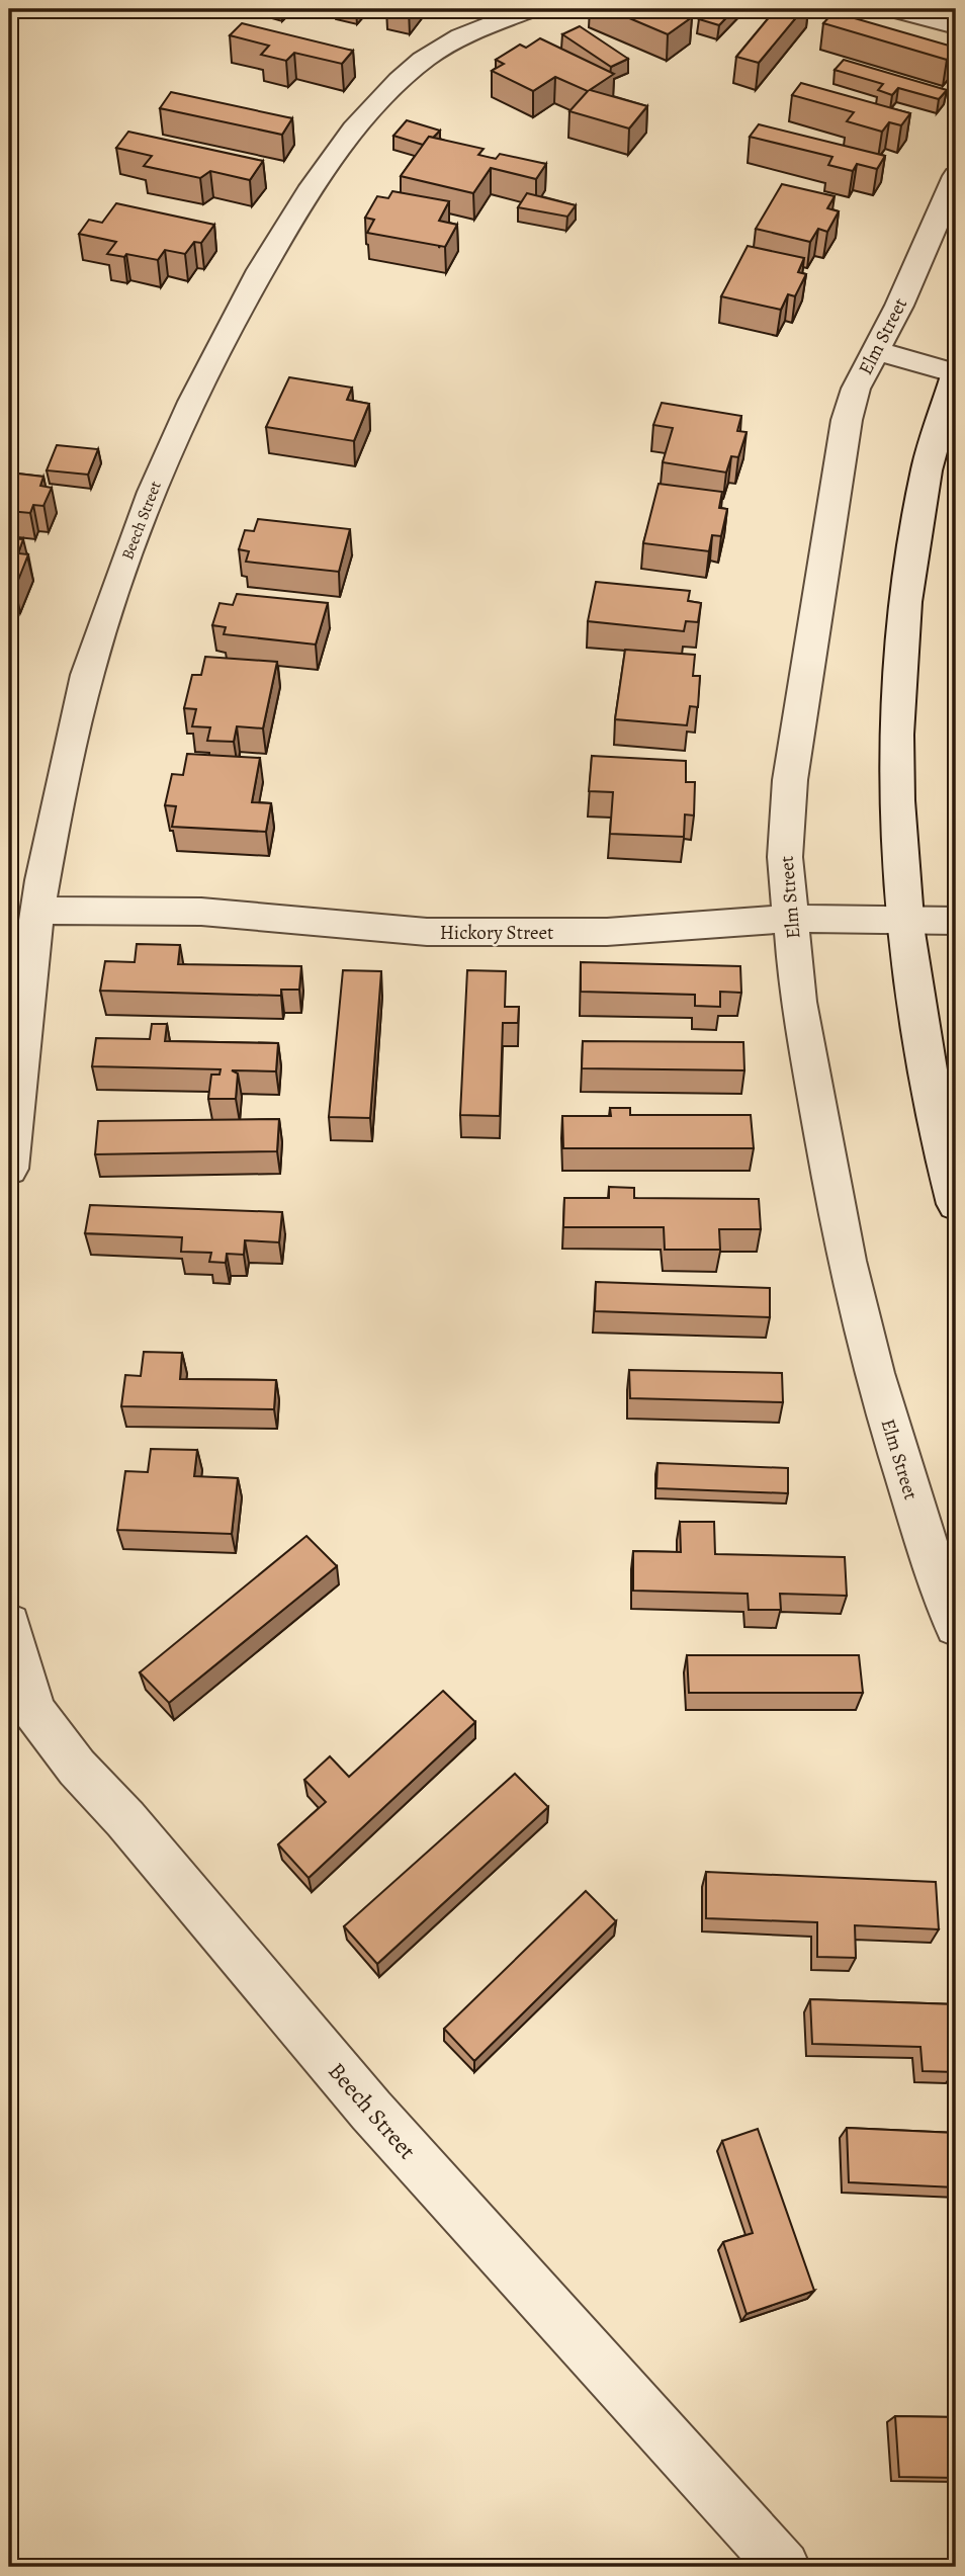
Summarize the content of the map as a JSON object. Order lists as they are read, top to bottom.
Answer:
{
  "streets": {
    "street": ["Elm Street", "Beech Street", "Hickory Street"]
  },
  "crossings": [
    ["Elm Street", "Hickory Street"],
    ["Beech Street", "Hickory Street"]
  ]
}
